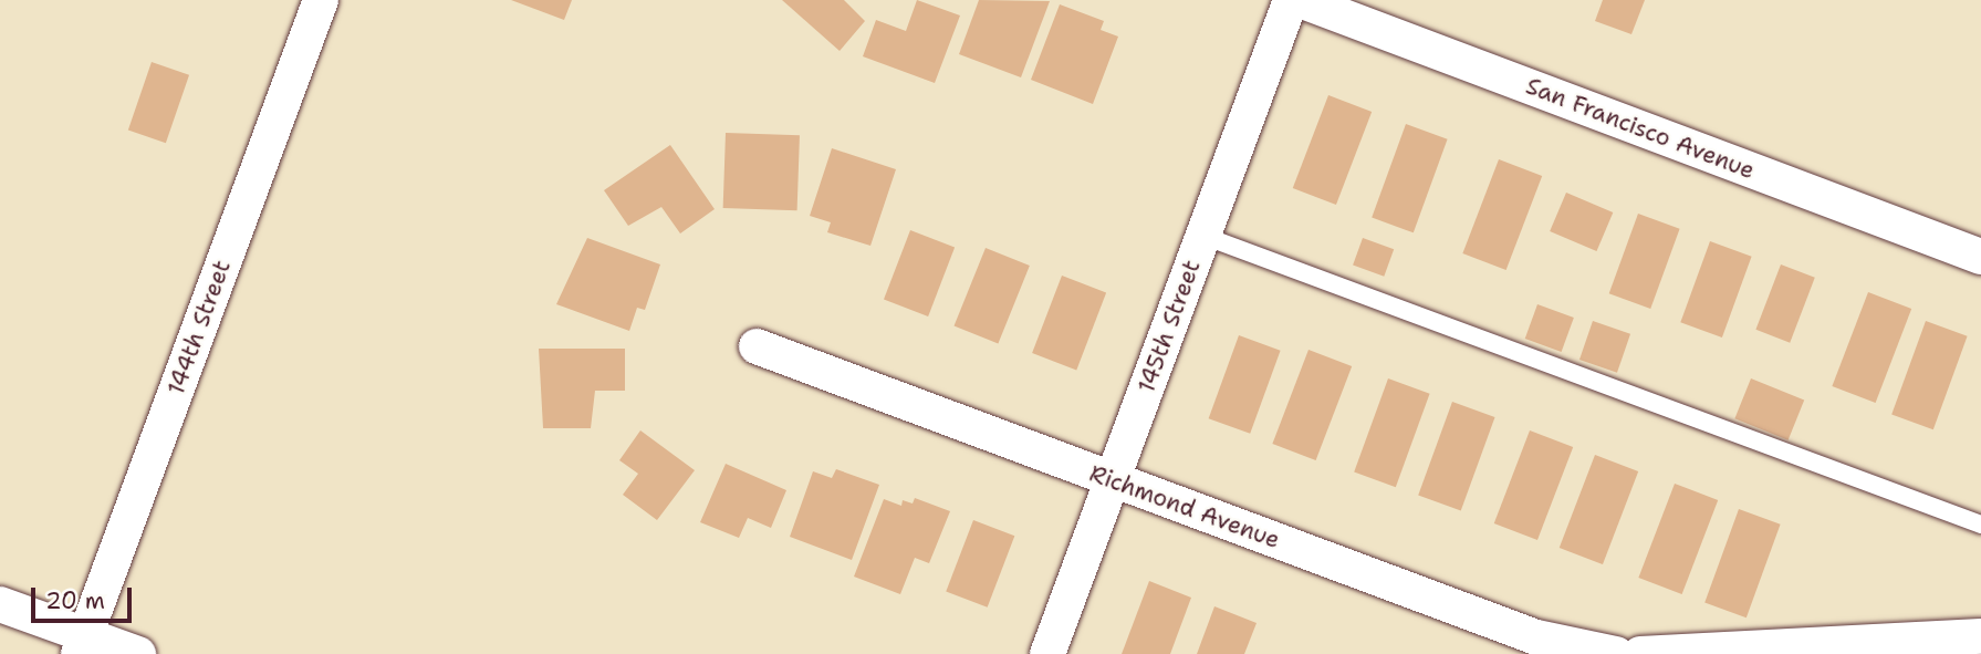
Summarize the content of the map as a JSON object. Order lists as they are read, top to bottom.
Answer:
{
  "streets": {
    "street": [
      "San Francisco Avenue",
      "145th Street",
      "144th Street",
      "Richmond Avenue"
    ]
  },
  "crossings": [
    ["145th Street", "Richmond Avenue"]
  ],
  "scale_bar": "20 m"
}
